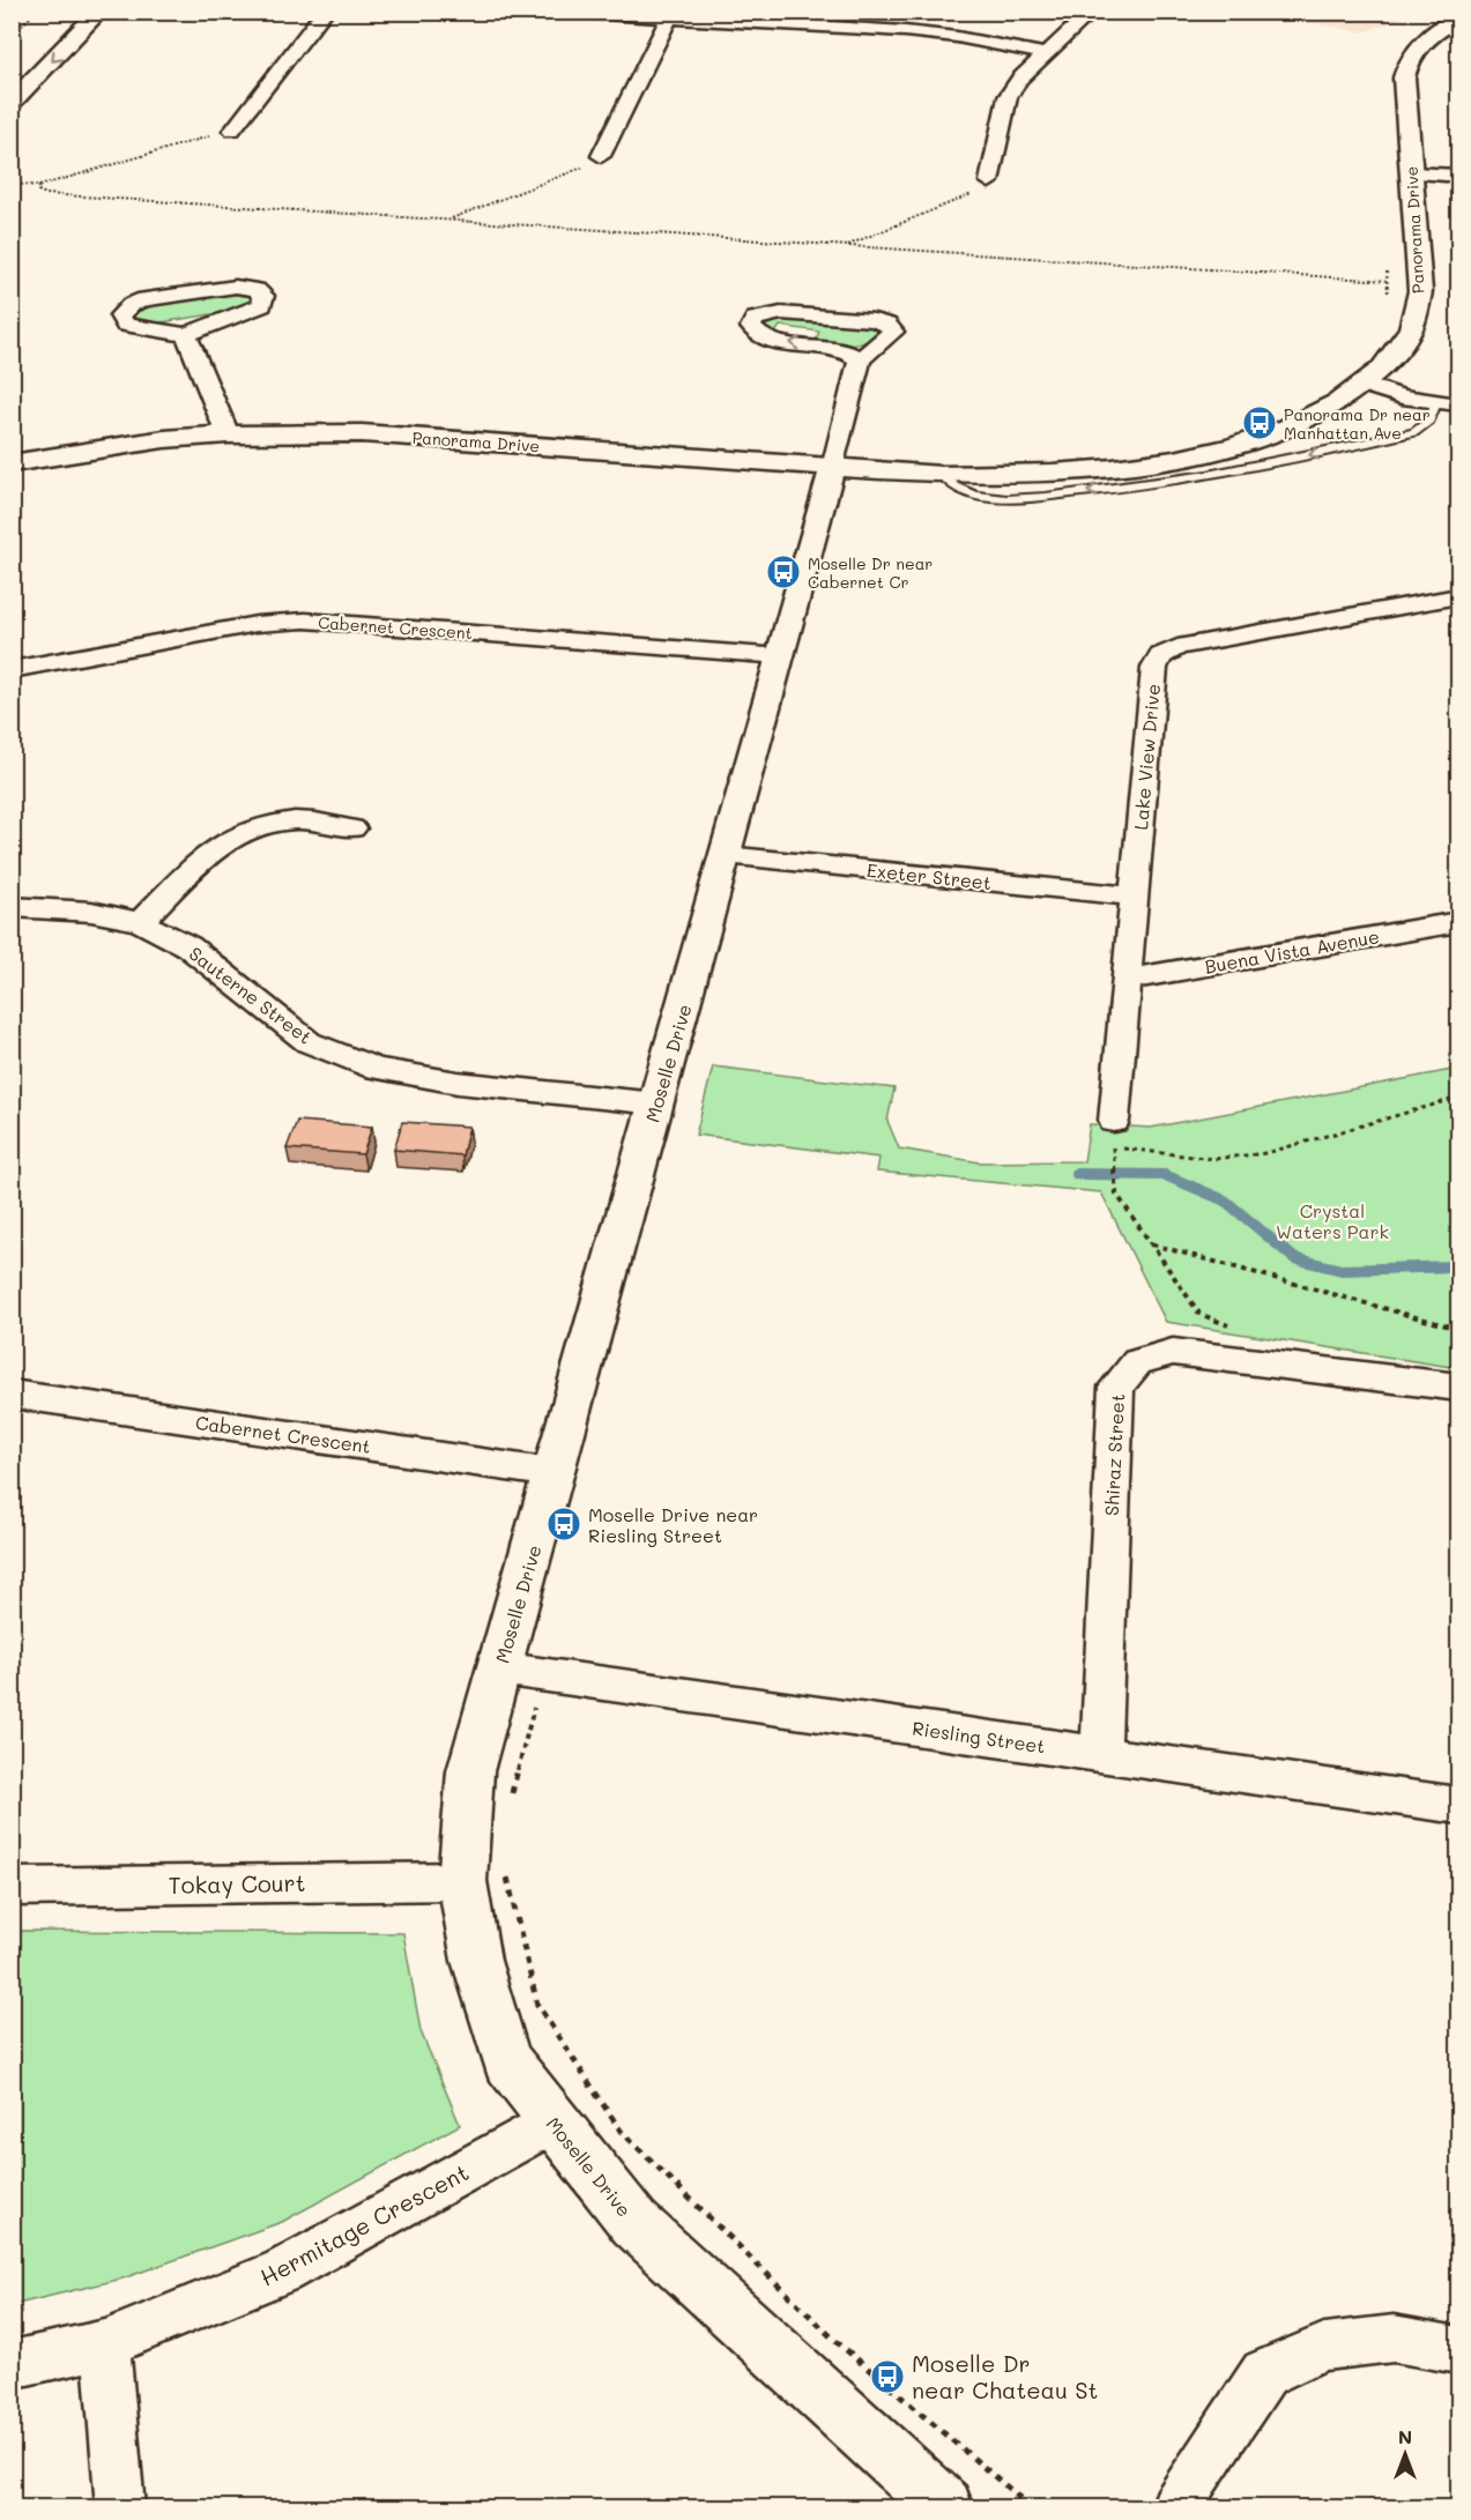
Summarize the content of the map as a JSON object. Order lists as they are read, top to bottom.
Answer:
{
  "streets": {
    "street": [
      "Panorama Drive",
      "Cabernet Crescent",
      "Lake View Drive",
      "Exeter Street",
      "Buena Vista Avenue",
      "Sauterne Street",
      "Moselle Drive",
      "Shiraz Street",
      "Riesling Street",
      "Tokay Court",
      "Hermitage Crescent"
    ]
  },
  "crossings": [
    ["Panorama Drive", "Moselle Drive"],
    ["Cabernet Crescent", "Moselle Drive"],
    ["Lake View Drive", "Exeter Street"],
    ["Lake View Drive", "Buena Vista Avenue"],
    ["Exeter Street", "Moselle Drive"],
    ["Sauterne Street", "Moselle Drive"],
    ["Moselle Drive", "Riesling Street"],
    ["Moselle Drive", "Tokay Court"],
    ["Moselle Drive", "Hermitage Crescent"],
    ["Shiraz Street", "Riesling Street"]
  ],
  "parks": ["Crystal Waters Park"],
  "places": {
    "bus stop": [
      "Panorama Dr near Manhattan Ave",
      "Moselle Dr near Cabernet Cr",
      "Moselle Drive near Riesling Street",
      "Moselle Dr near Chateau St"
    ]
  },
  "north": "top"
}
